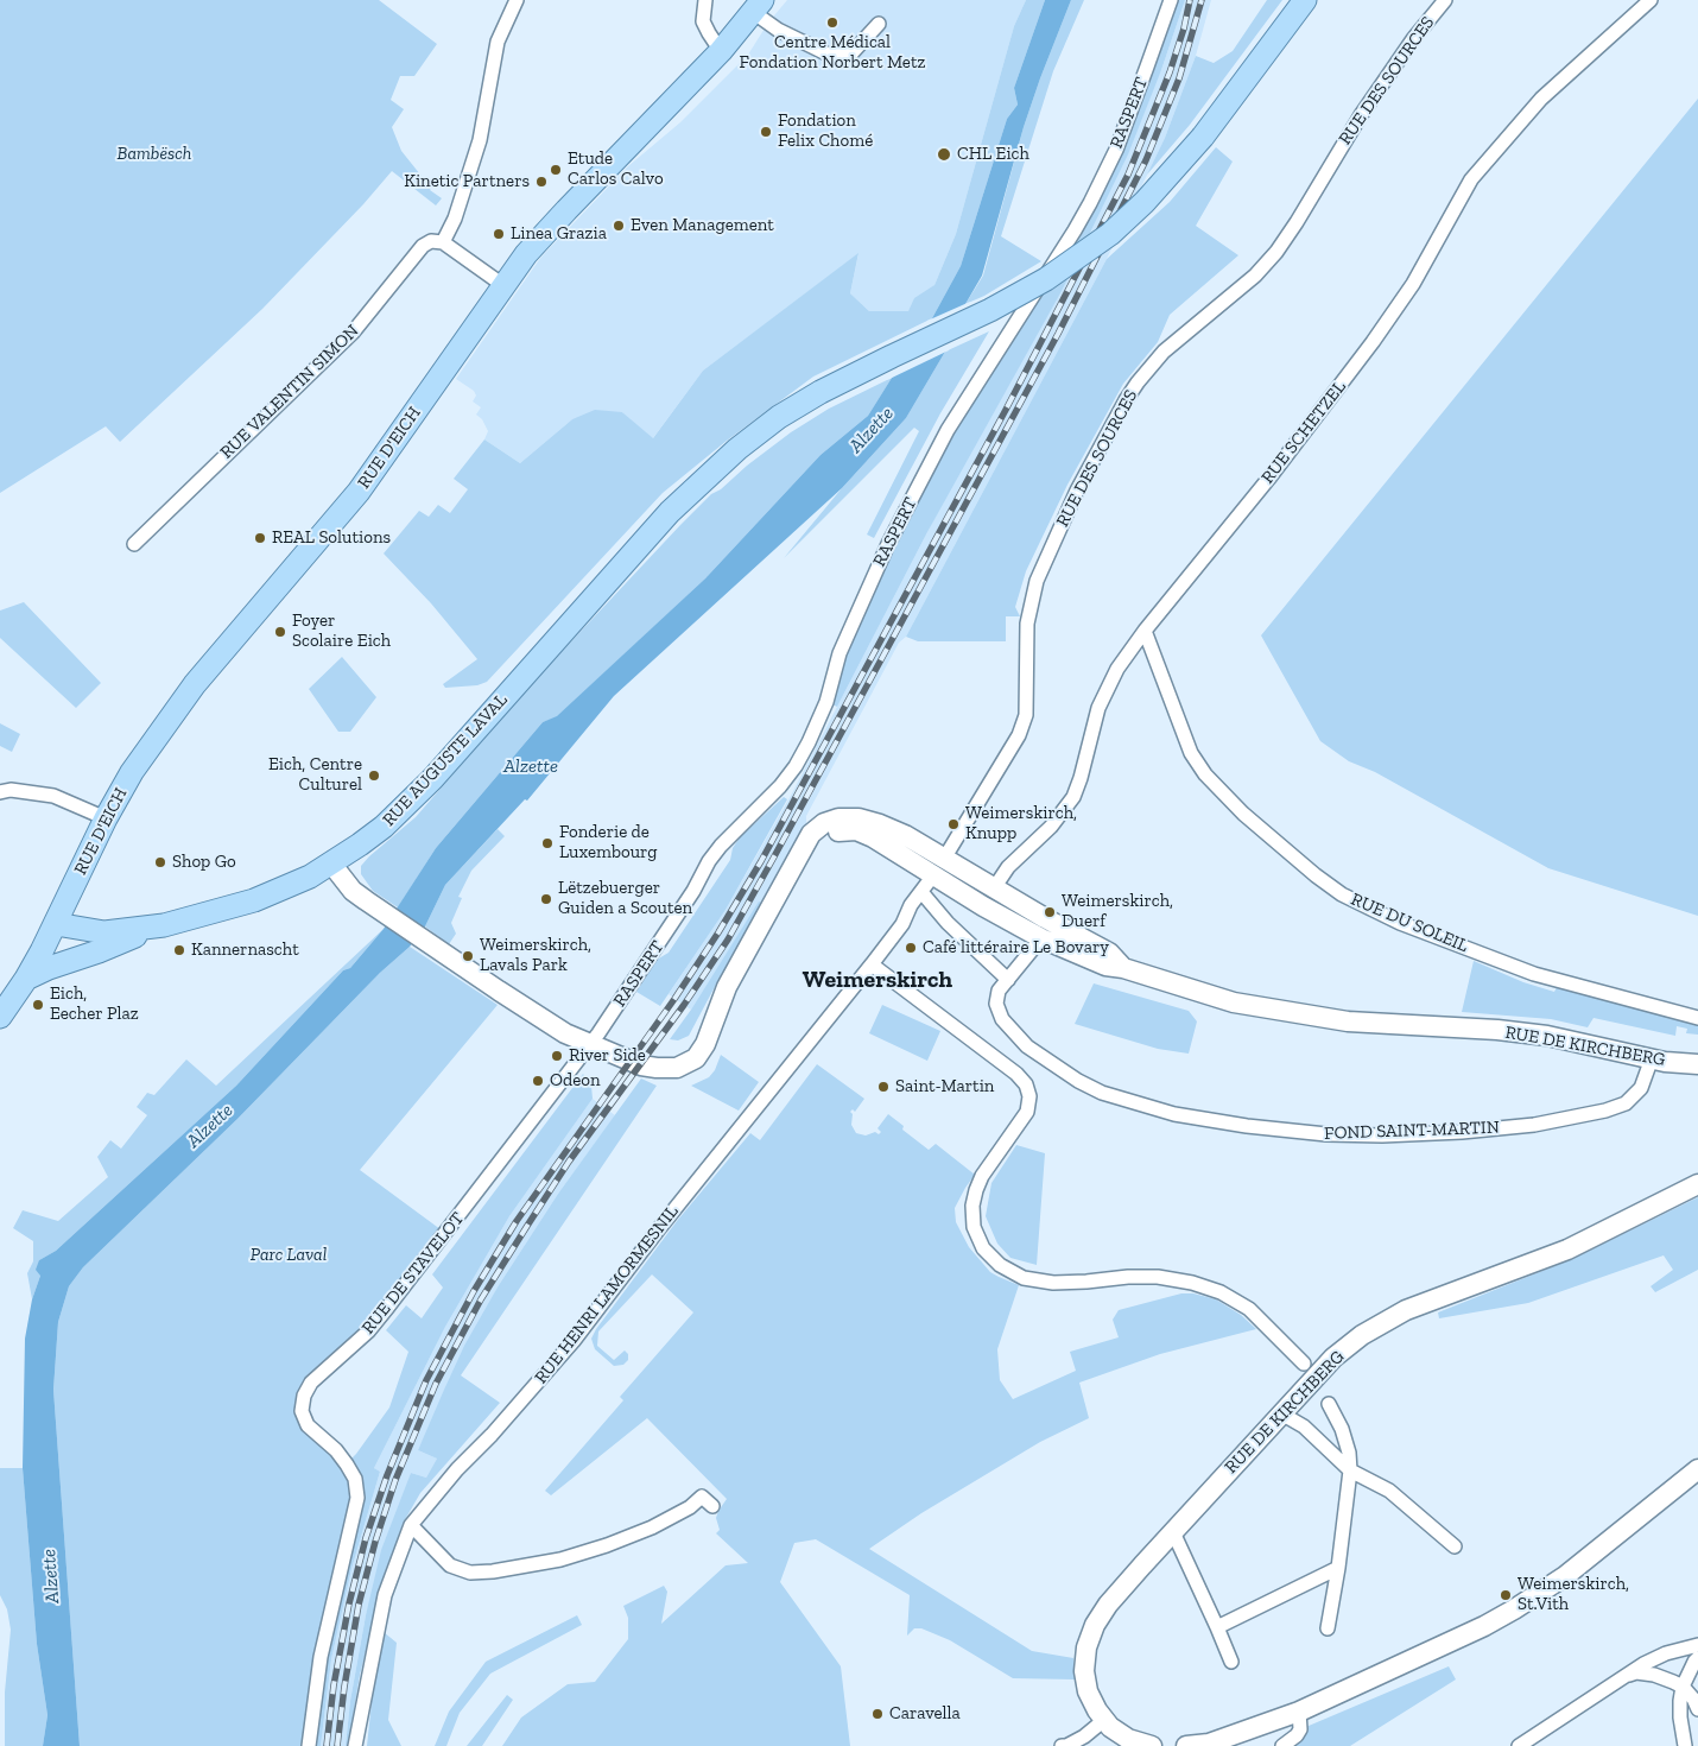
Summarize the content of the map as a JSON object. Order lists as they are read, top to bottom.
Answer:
{
  "streets": {
    "main road": ["RUE D'EICH", "RUE AUGUSTE LAVAL", "RUE DE KIRCHBERG"],
    "street": [
      "RUE DES SOURCES",
      "RASPERT",
      "RUE VALENTIN SIMON",
      "RUE SCHETZEL",
      "RUE DU SOLEIL",
      "FOND SAINT-MARTIN",
      "RUE DE STAVELOT",
      "RUE HENRI LAMORMESNIL"
    ]
  },
  "crossings": [
    ["RUE DES SOURCES", "RUE DE KIRCHBERG"],
    ["RASPERT", "RUE DE KIRCHBERG"],
    ["RASPERT", "RUE DE STAVELOT"],
    ["RUE SCHETZEL", "RUE DU SOLEIL"],
    ["RUE SCHETZEL", "RUE DE KIRCHBERG"],
    ["RUE D'EICH", "RUE AUGUSTE LAVAL"],
    ["RUE AUGUSTE LAVAL", "RUE DE KIRCHBERG"],
    ["RUE DE KIRCHBERG", "FOND SAINT-MARTIN"],
    ["RUE DE KIRCHBERG", "RUE DE STAVELOT"],
    ["RUE DE KIRCHBERG", "RUE HENRI LAMORMESNIL"]
  ],
  "districts": ["Weimerskirch"],
  "water": ["Alzette"],
  "parks": ["Bambësch", "Parc Laval"],
  "places": [
    "Centre Médical Fondation Norbert Metz",
    "Fondation Felix Chomé",
    "CHL Eich",
    "Etude Carlos Calvo",
    "Kinetic Partners",
    "Even Management",
    "Linea Grazia",
    "REAL Solutions",
    "Foyer Scolaire Eich",
    "Eich, Centre Culturel",
    "Weimerskirch, Knupp",
    "Fonderie de Luxembourg",
    "Shop Go",
    "Lëtzebuerger Guiden a Scouten",
    "Weimerskirch, Duerf",
    "Café littéraire Le Bovary",
    "Kannernascht",
    "Weimerskirch, Lavals Park",
    "Eich, Eecher Plaz",
    "River Side",
    "Odeon",
    "Saint-Martin",
    "Weimerskirch, St.Vith",
    "Caravella"
  ]
}
